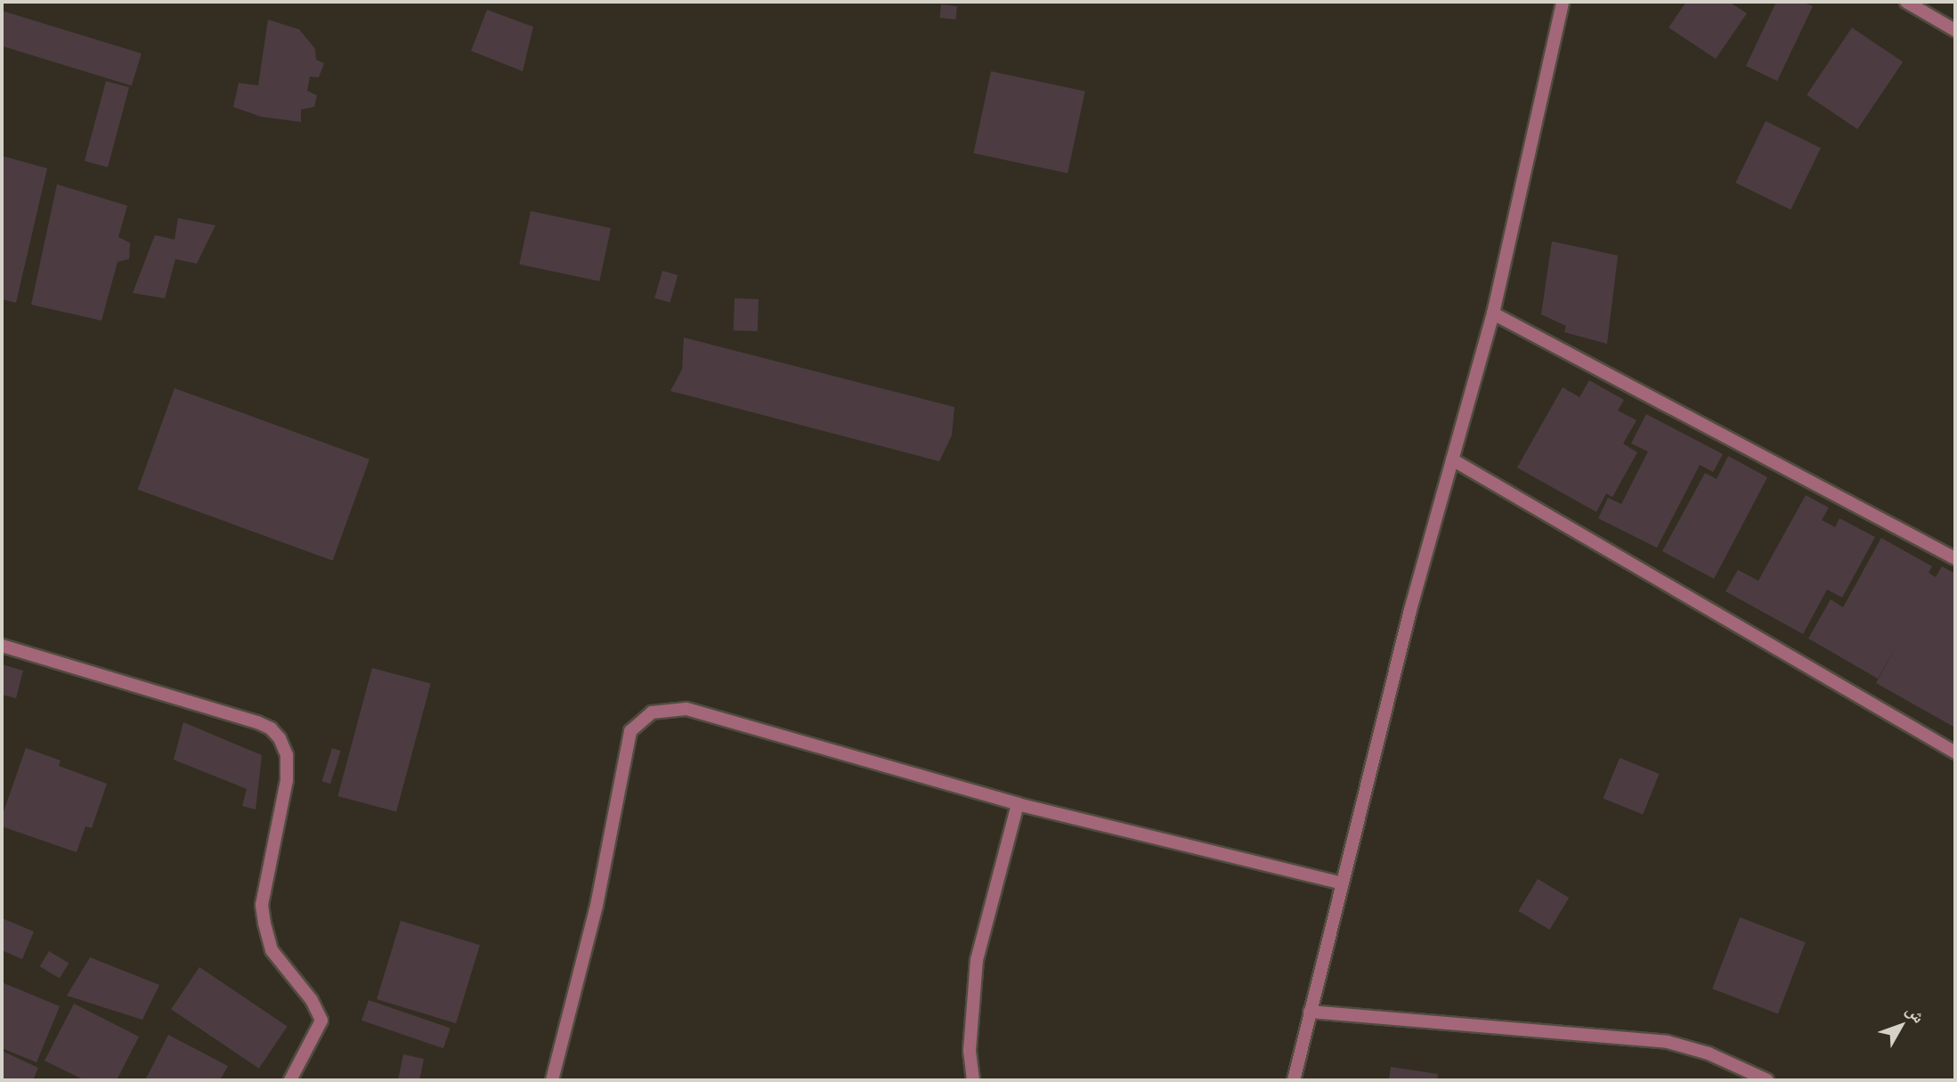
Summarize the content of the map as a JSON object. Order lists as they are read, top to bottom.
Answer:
{
  "north": "top right"
}
